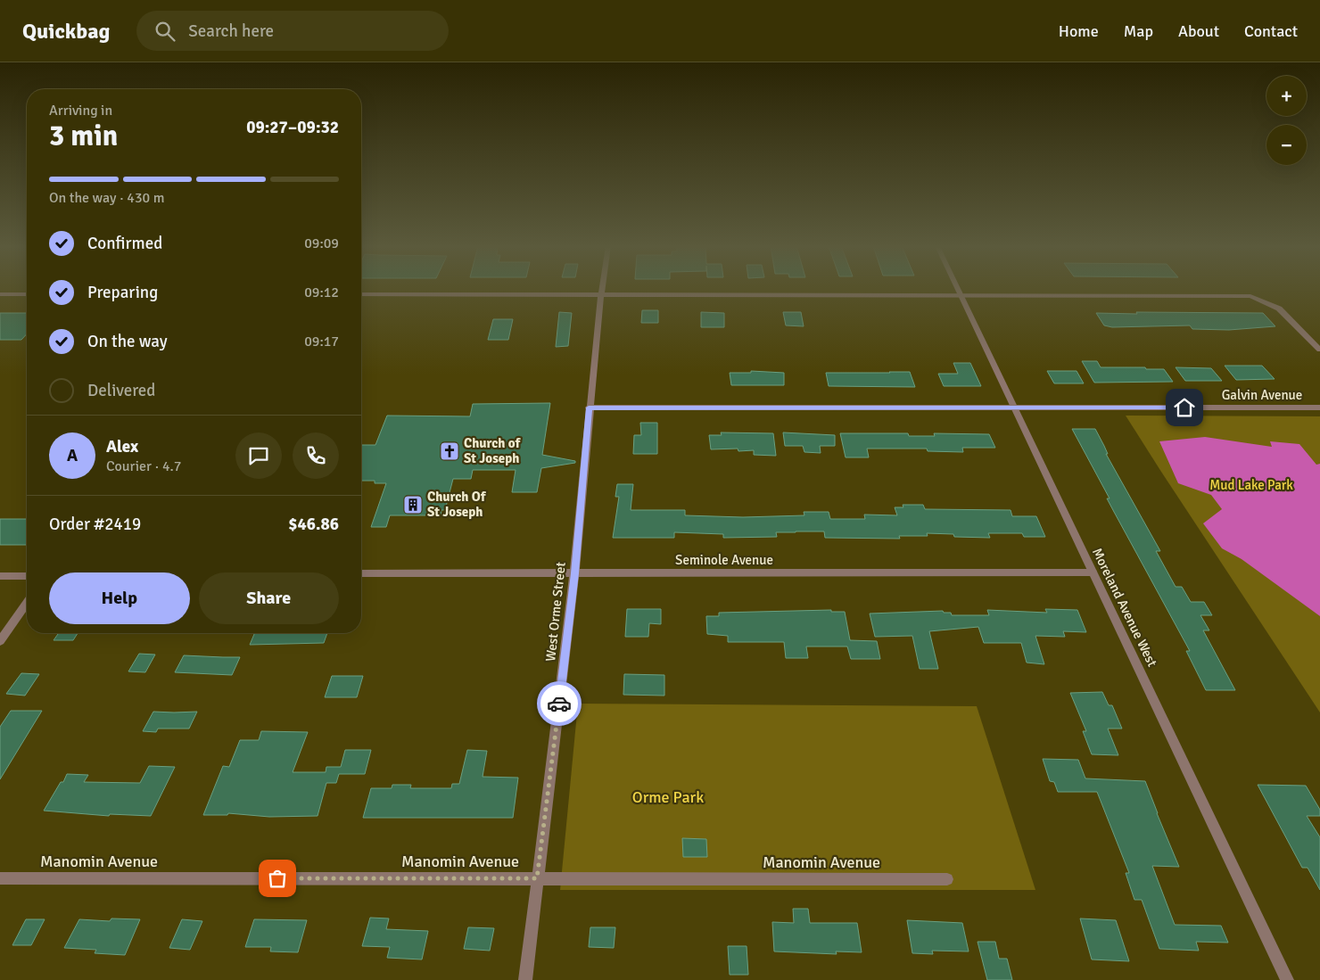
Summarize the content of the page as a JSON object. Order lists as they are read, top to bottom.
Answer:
{
  "streets": {
    "street": [
      "Galvin Avenue",
      "Seminole Avenue",
      "Moreland Avenue West",
      "West Orme Street",
      "Manomin Avenue"
    ]
  },
  "crossings": [
    ["Galvin Avenue", "Moreland Avenue West"],
    ["Galvin Avenue", "West Orme Street"],
    ["Seminole Avenue", "Moreland Avenue West"],
    ["Seminole Avenue", "West Orme Street"],
    ["West Orme Street", "Manomin Avenue"]
  ],
  "parks": ["Mud Lake Park", "Orme Park"],
  "places": {
    "church": ["Church of St Joseph"],
    "building": ["Church Of St Joseph"]
  },
  "page": {
    "header": "Quickbag",
    "search": "Search here",
    "nav": [
      "Home",
      "Map",
      "About",
      "Contact"
    ],
    "map_buttons": ["+", "−"],
    "heading": ["3 min", "Arriving in", "09:27–09:32"],
    "panel": [
      "Alex",
      "Courier · 4.7",
      "Order #2419",
      "$46.86"
    ],
    "bar": "On the way · 430 m",
    "list": [
      ["Confirmed", "09:09"],
      ["Preparing", "09:12"],
      ["On the way", "09:17"],
      "Delivered"
    ],
    "round": "A",
    "buttons": ["Help", "Share"]
  }
}
